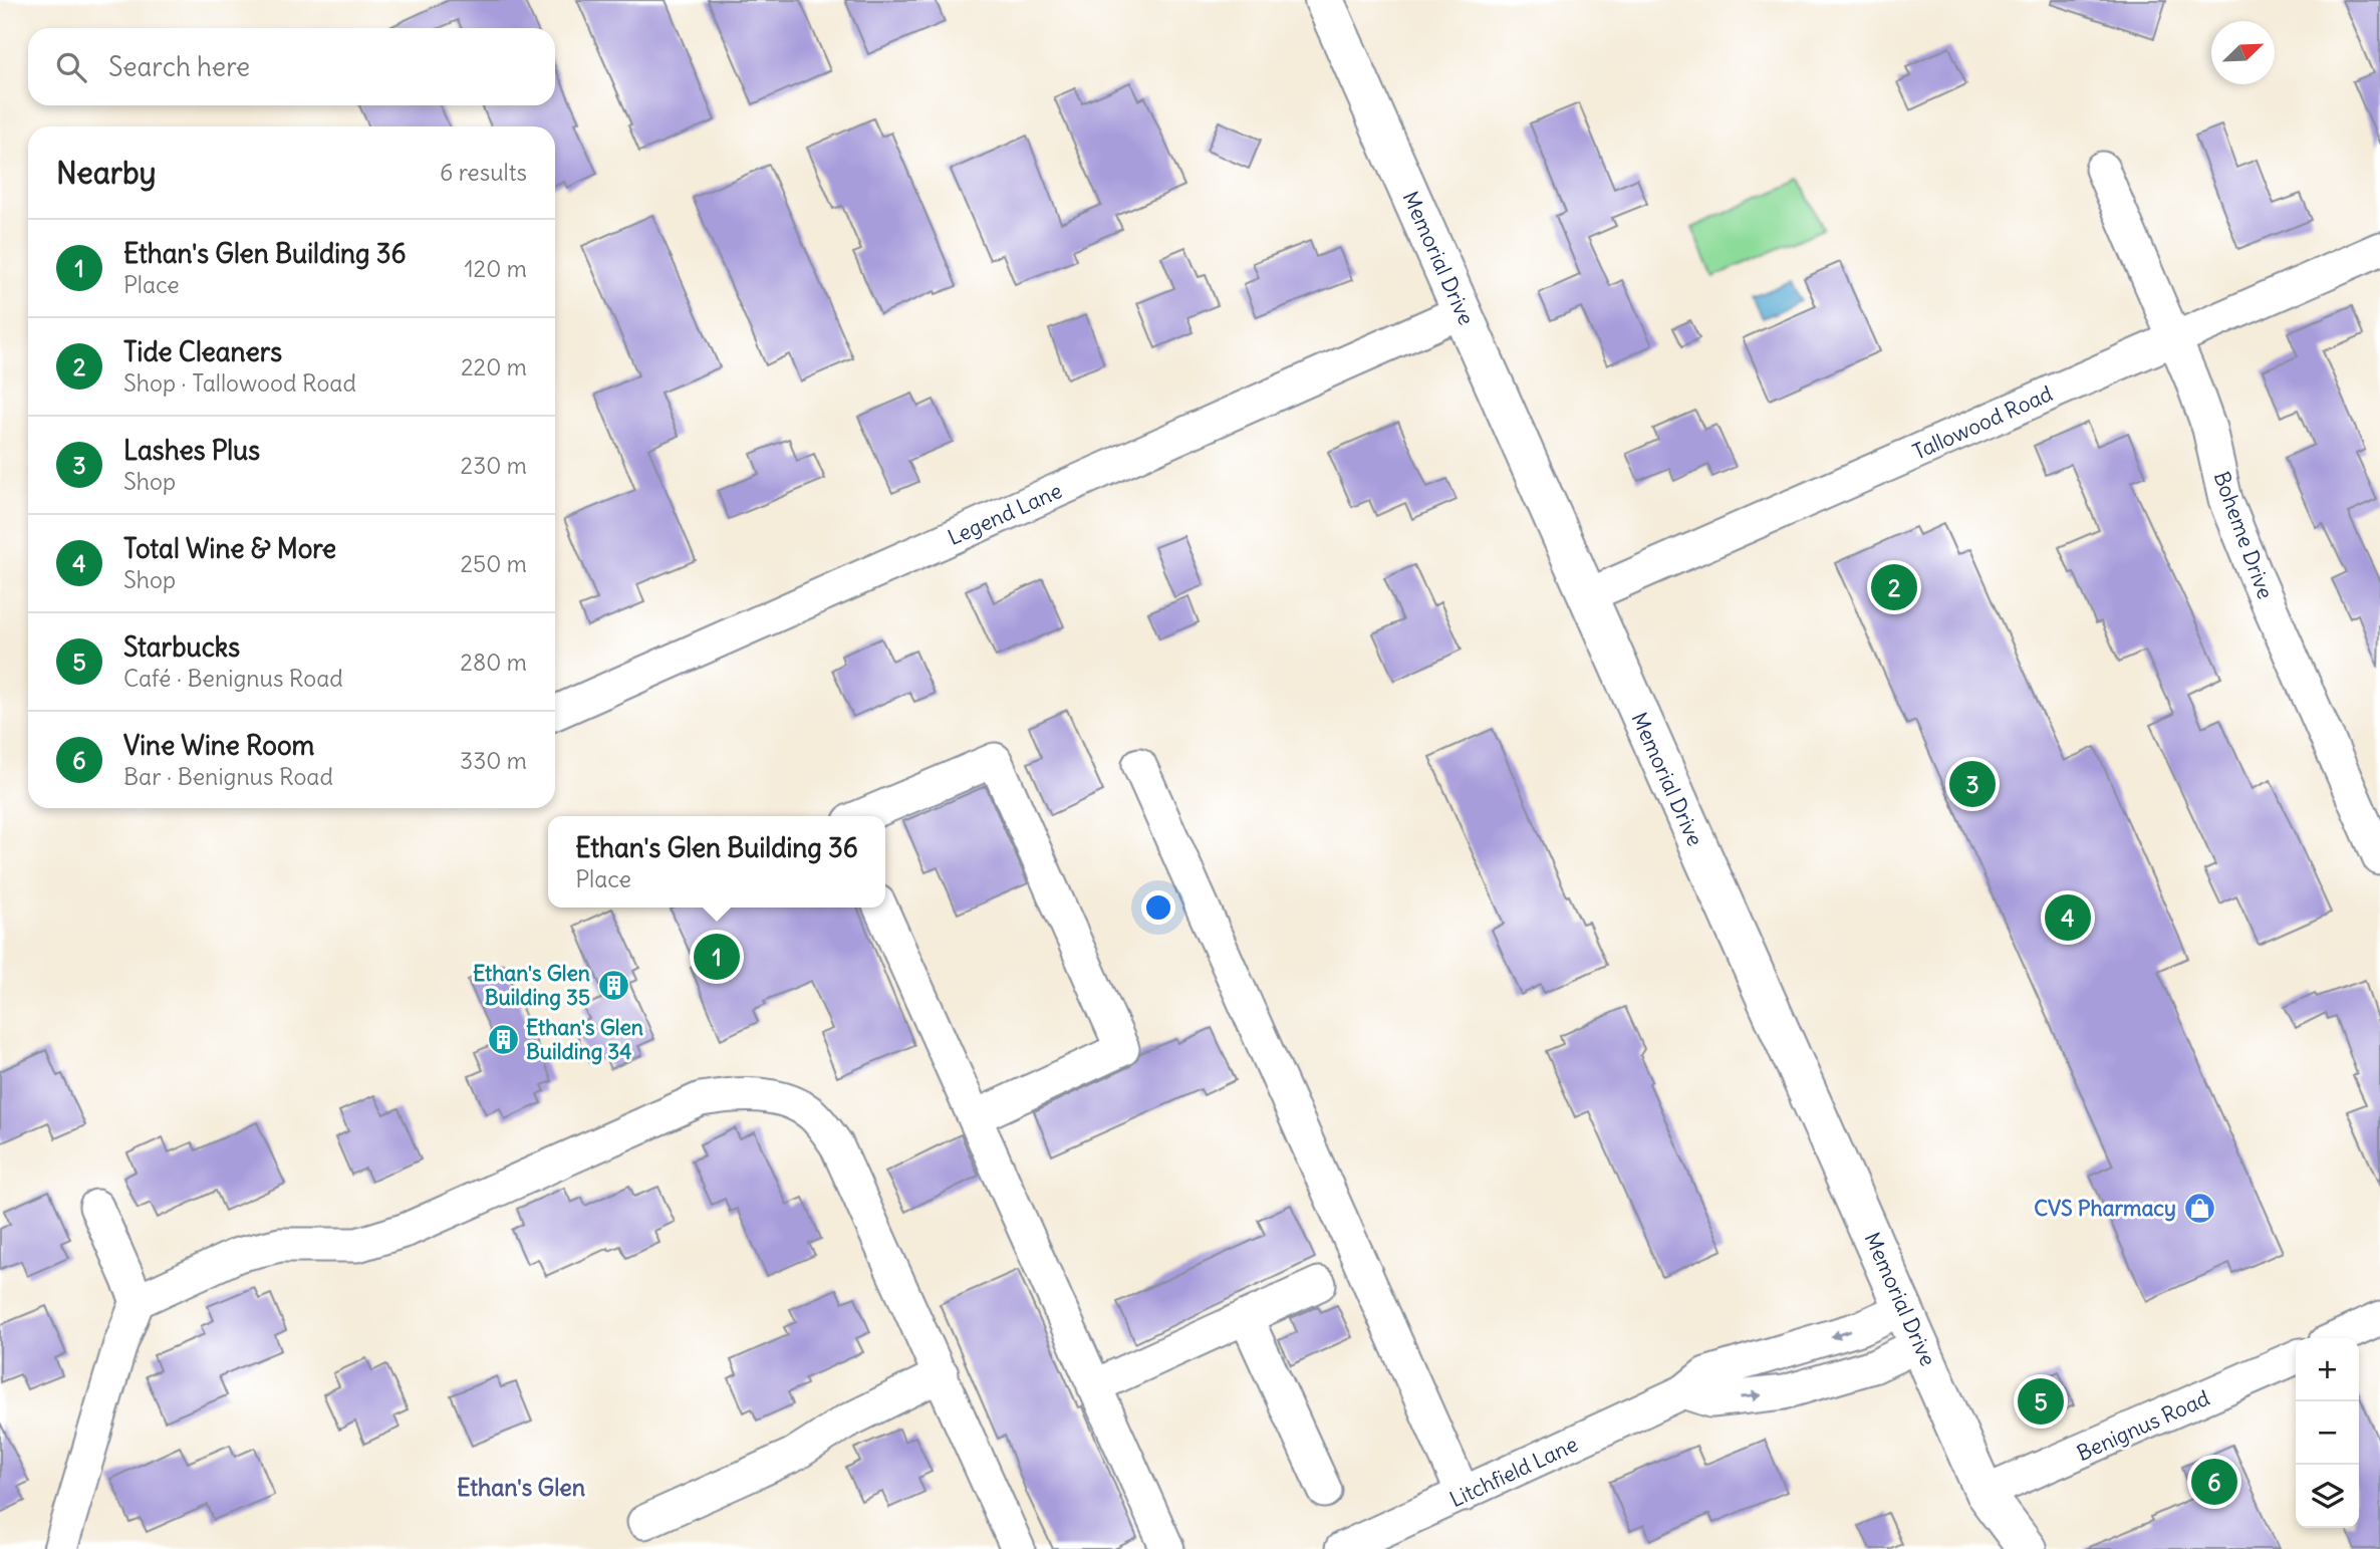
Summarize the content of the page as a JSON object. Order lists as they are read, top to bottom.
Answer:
{
  "streets": {
    "main road": ["Memorial Drive"],
    "street": [
      "Tallowood Road",
      "Legend Lane",
      "Boheme Drive",
      "Benignus Road",
      "Litchfield Lane"
    ]
  },
  "crossings": [
    ["Memorial Drive", "Tallowood Road"],
    ["Memorial Drive", "Legend Lane"],
    ["Memorial Drive", "Benignus Road"],
    ["Memorial Drive", "Litchfield Lane"],
    ["Tallowood Road", "Boheme Drive"]
  ],
  "districts": ["Ethan's Glen"],
  "places": {
    "building": ["Ethan's Glen Building 35", "Ethan's Glen Building 34"],
    "shop": ["CVS Pharmacy"]
  },
  "north": "top right",
  "page": {
    "search": "Search here",
    "heading": ["Nearby", "6 results"],
    "list": [
      {
        "mark": "1",
        "name": "Ethan's Glen Building 36",
        "note": "Place",
        "value": "120 m"
      },
      {
        "mark": "2",
        "name": "Tide Cleaners",
        "note": "Shop · Tallowood Road",
        "value": "220 m"
      },
      {
        "mark": "3",
        "name": "Lashes Plus",
        "note": "Shop",
        "value": "230 m"
      },
      {
        "mark": "4",
        "name": "Total Wine & More",
        "note": "Shop",
        "value": "250 m"
      },
      {
        "mark": "5",
        "name": "Starbucks",
        "note": "Café · Benignus Road",
        "value": "280 m"
      },
      {
        "mark": "6",
        "name": "Vine Wine Room",
        "note": "Bar · Benignus Road",
        "value": "330 m"
      }
    ],
    "pins": [
      "2",
      "3",
      "4",
      "1",
      "5",
      "6"
    ],
    "popup": ["Ethan's Glen Building 36", "Place"],
    "map_buttons": ["+", "−"]
  }
}
